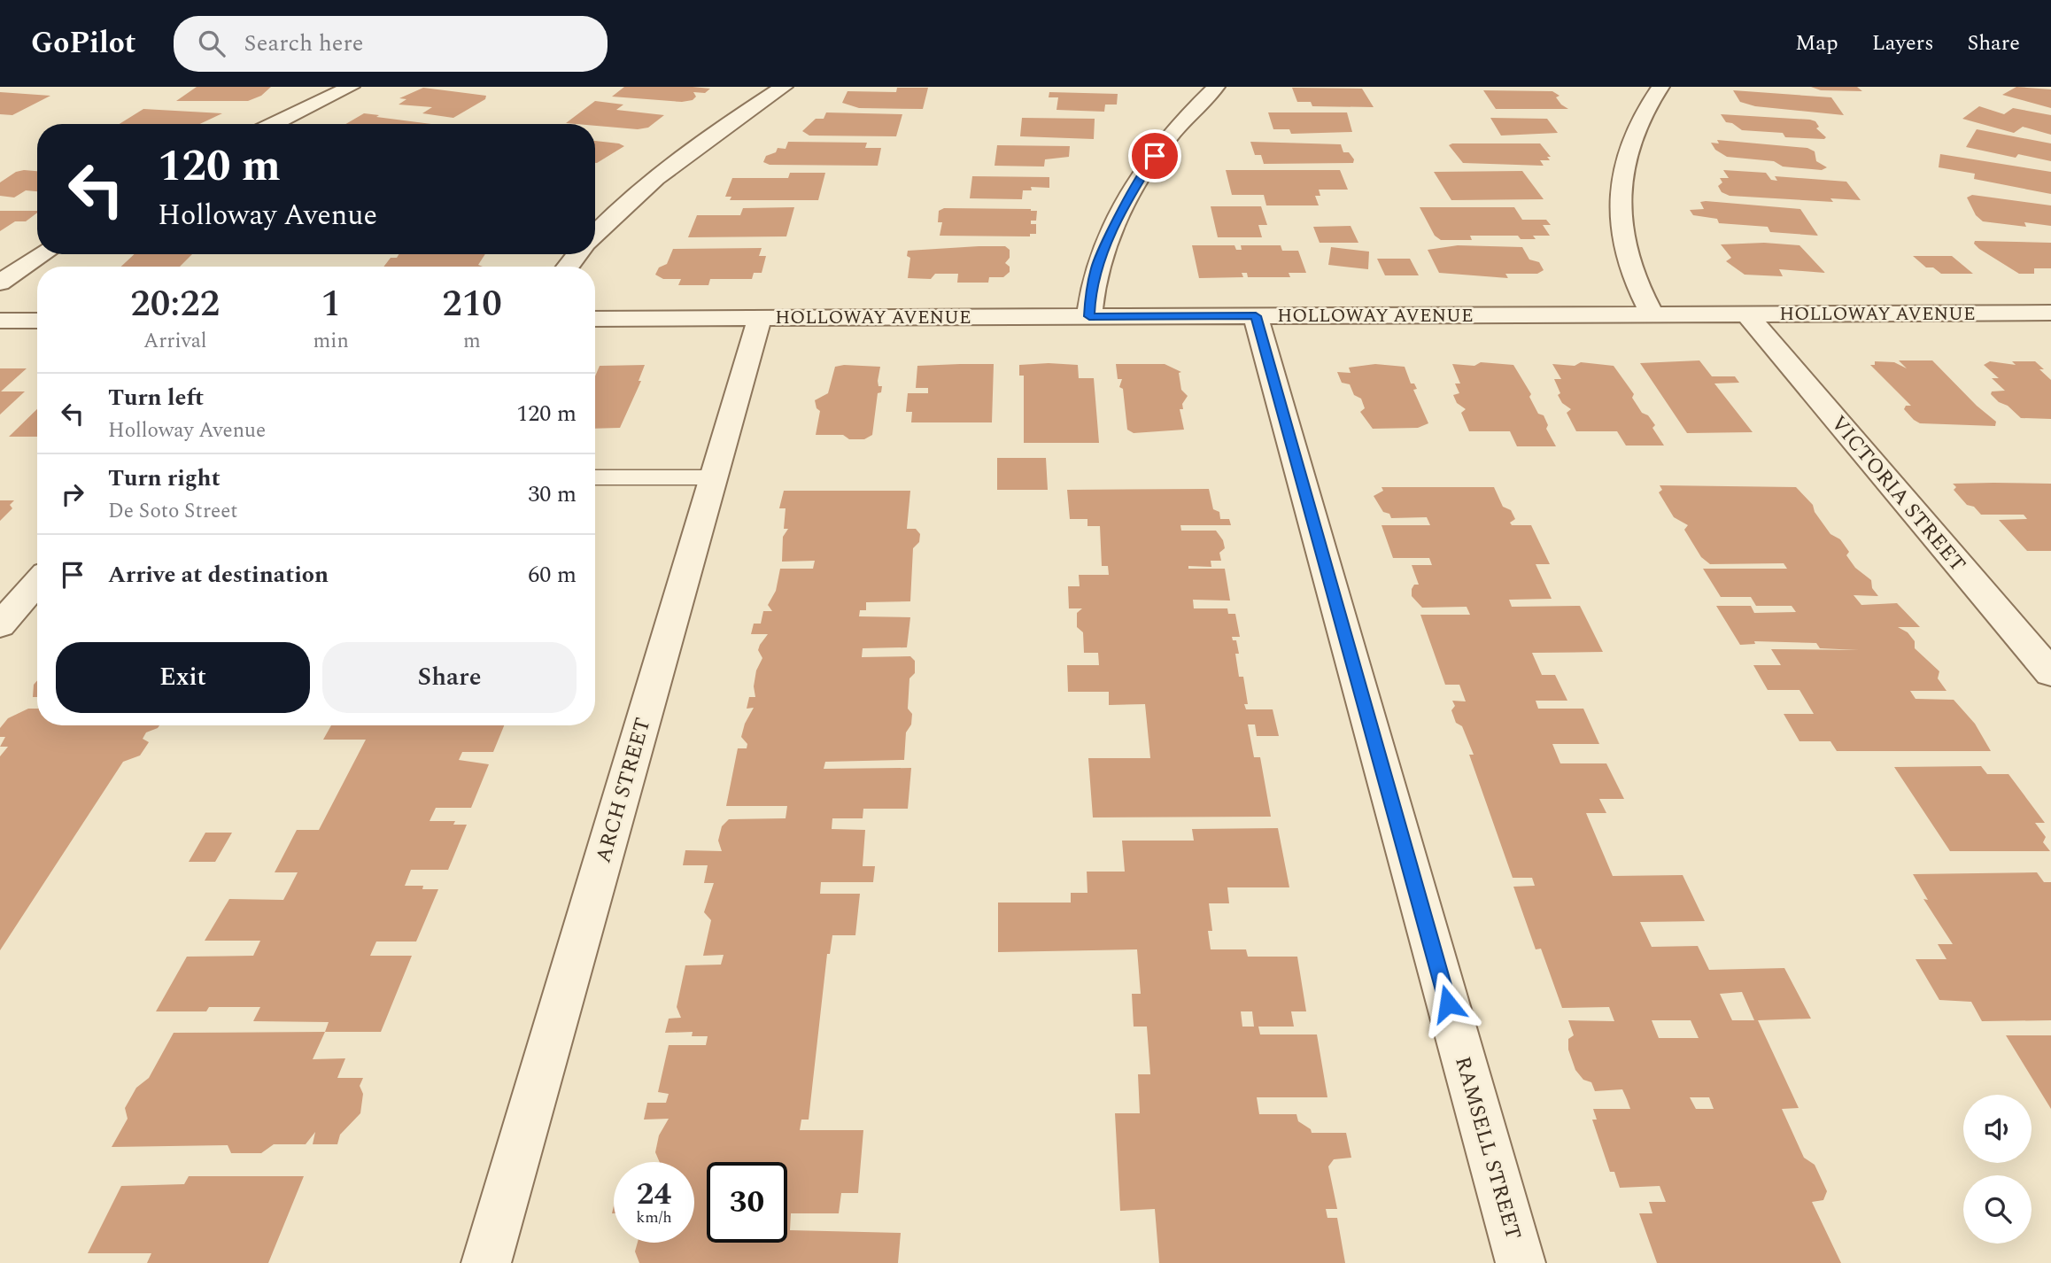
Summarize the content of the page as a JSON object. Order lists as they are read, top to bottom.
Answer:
{
  "streets": {
    "street": [
      "HOLLOWAY AVENUE",
      "VICTORIA STREET",
      "ARCH STREET",
      "RAMSELL STREET"
    ]
  },
  "crossings": [
    ["HOLLOWAY AVENUE", "VICTORIA STREET"],
    ["HOLLOWAY AVENUE", "ARCH STREET"],
    ["HOLLOWAY AVENUE", "RAMSELL STREET"]
  ],
  "page": {
    "header": "GoPilot",
    "search": "Search here",
    "nav": ["Map", "Layers", "Share"],
    "turn": ["120 m", "Holloway Avenue"],
    "eta": [
      "20:22",
      "Arrival",
      "1",
      "min",
      "210",
      "m"
    ],
    "list": [
      {
        "name": "Turn left",
        "note": "Holloway Avenue",
        "value": "120 m"
      },
      {
        "name": "Turn right",
        "note": "De Soto Street",
        "value": "30 m"
      },
      {
        "name": "Arrive at destination",
        "value": "60 m"
      }
    ],
    "buttons": ["Exit", "Share"],
    "speed": "24 km/h",
    "limit": "30"
  }
}
